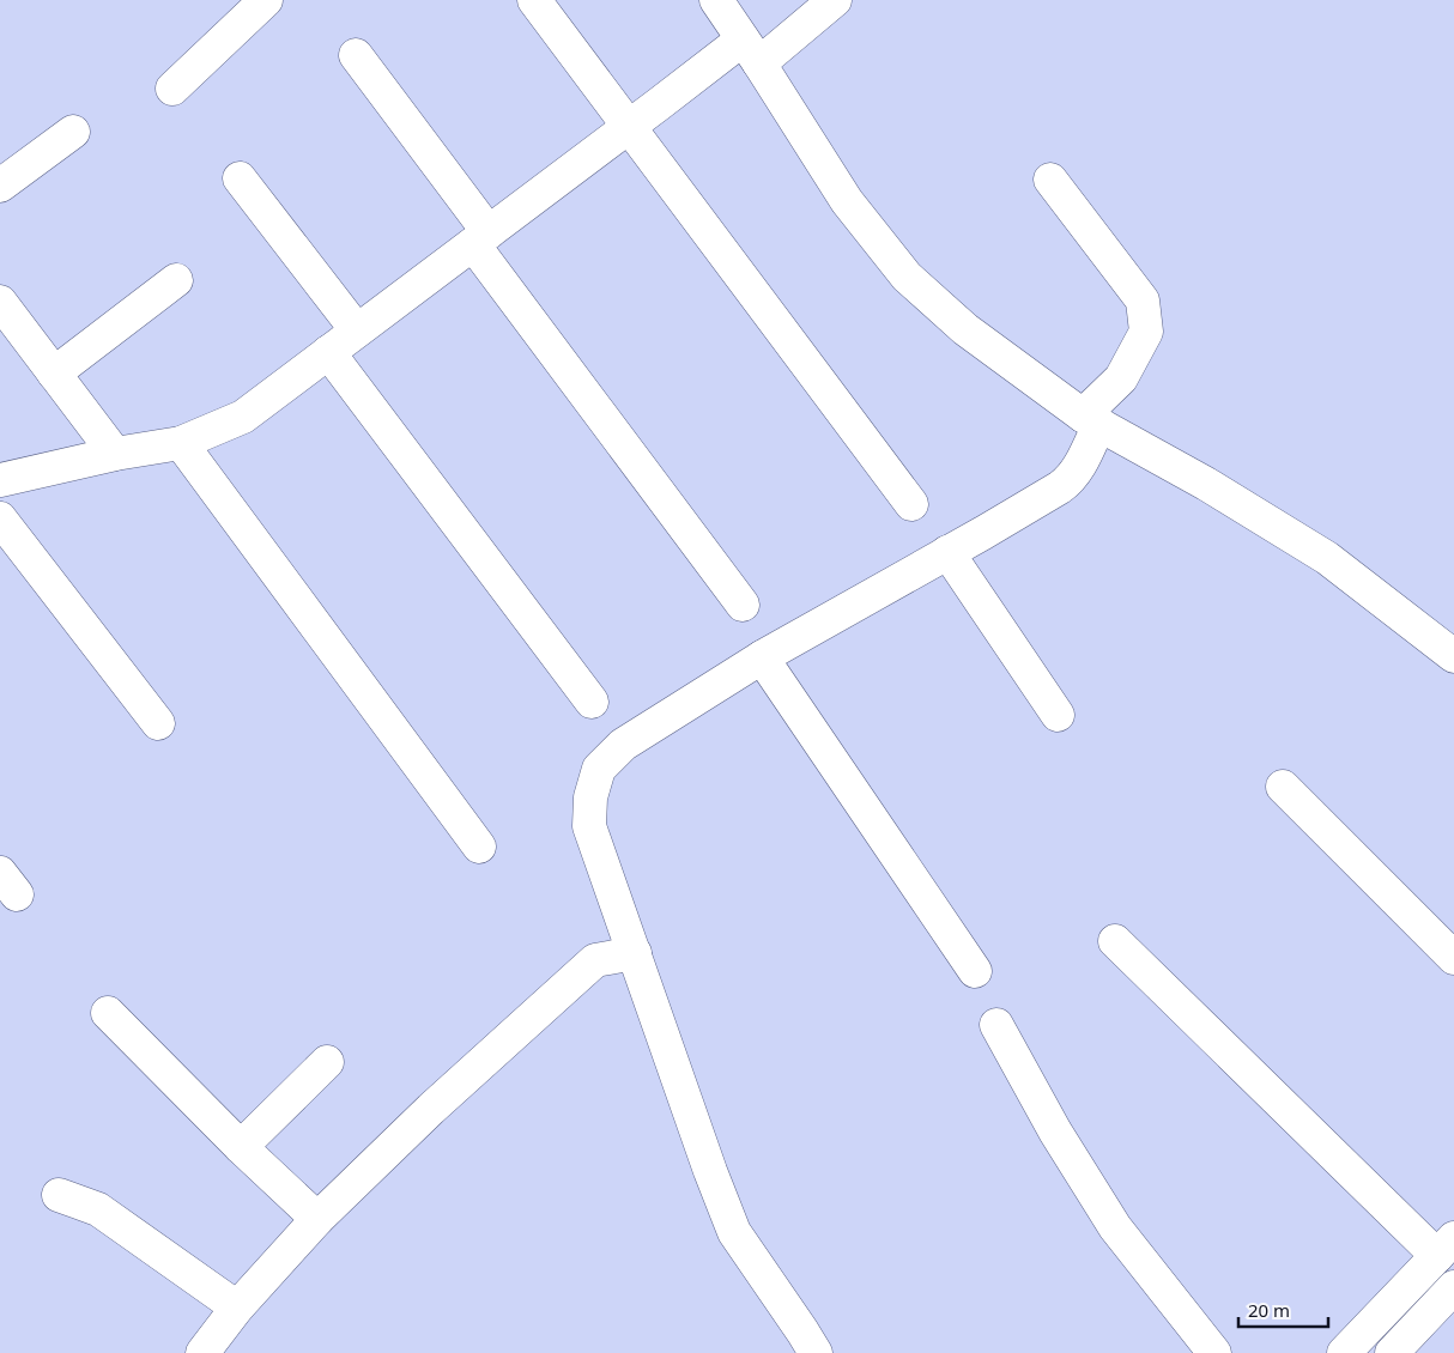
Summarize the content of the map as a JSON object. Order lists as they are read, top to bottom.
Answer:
{
  "scale_bar": "20 m"
}
